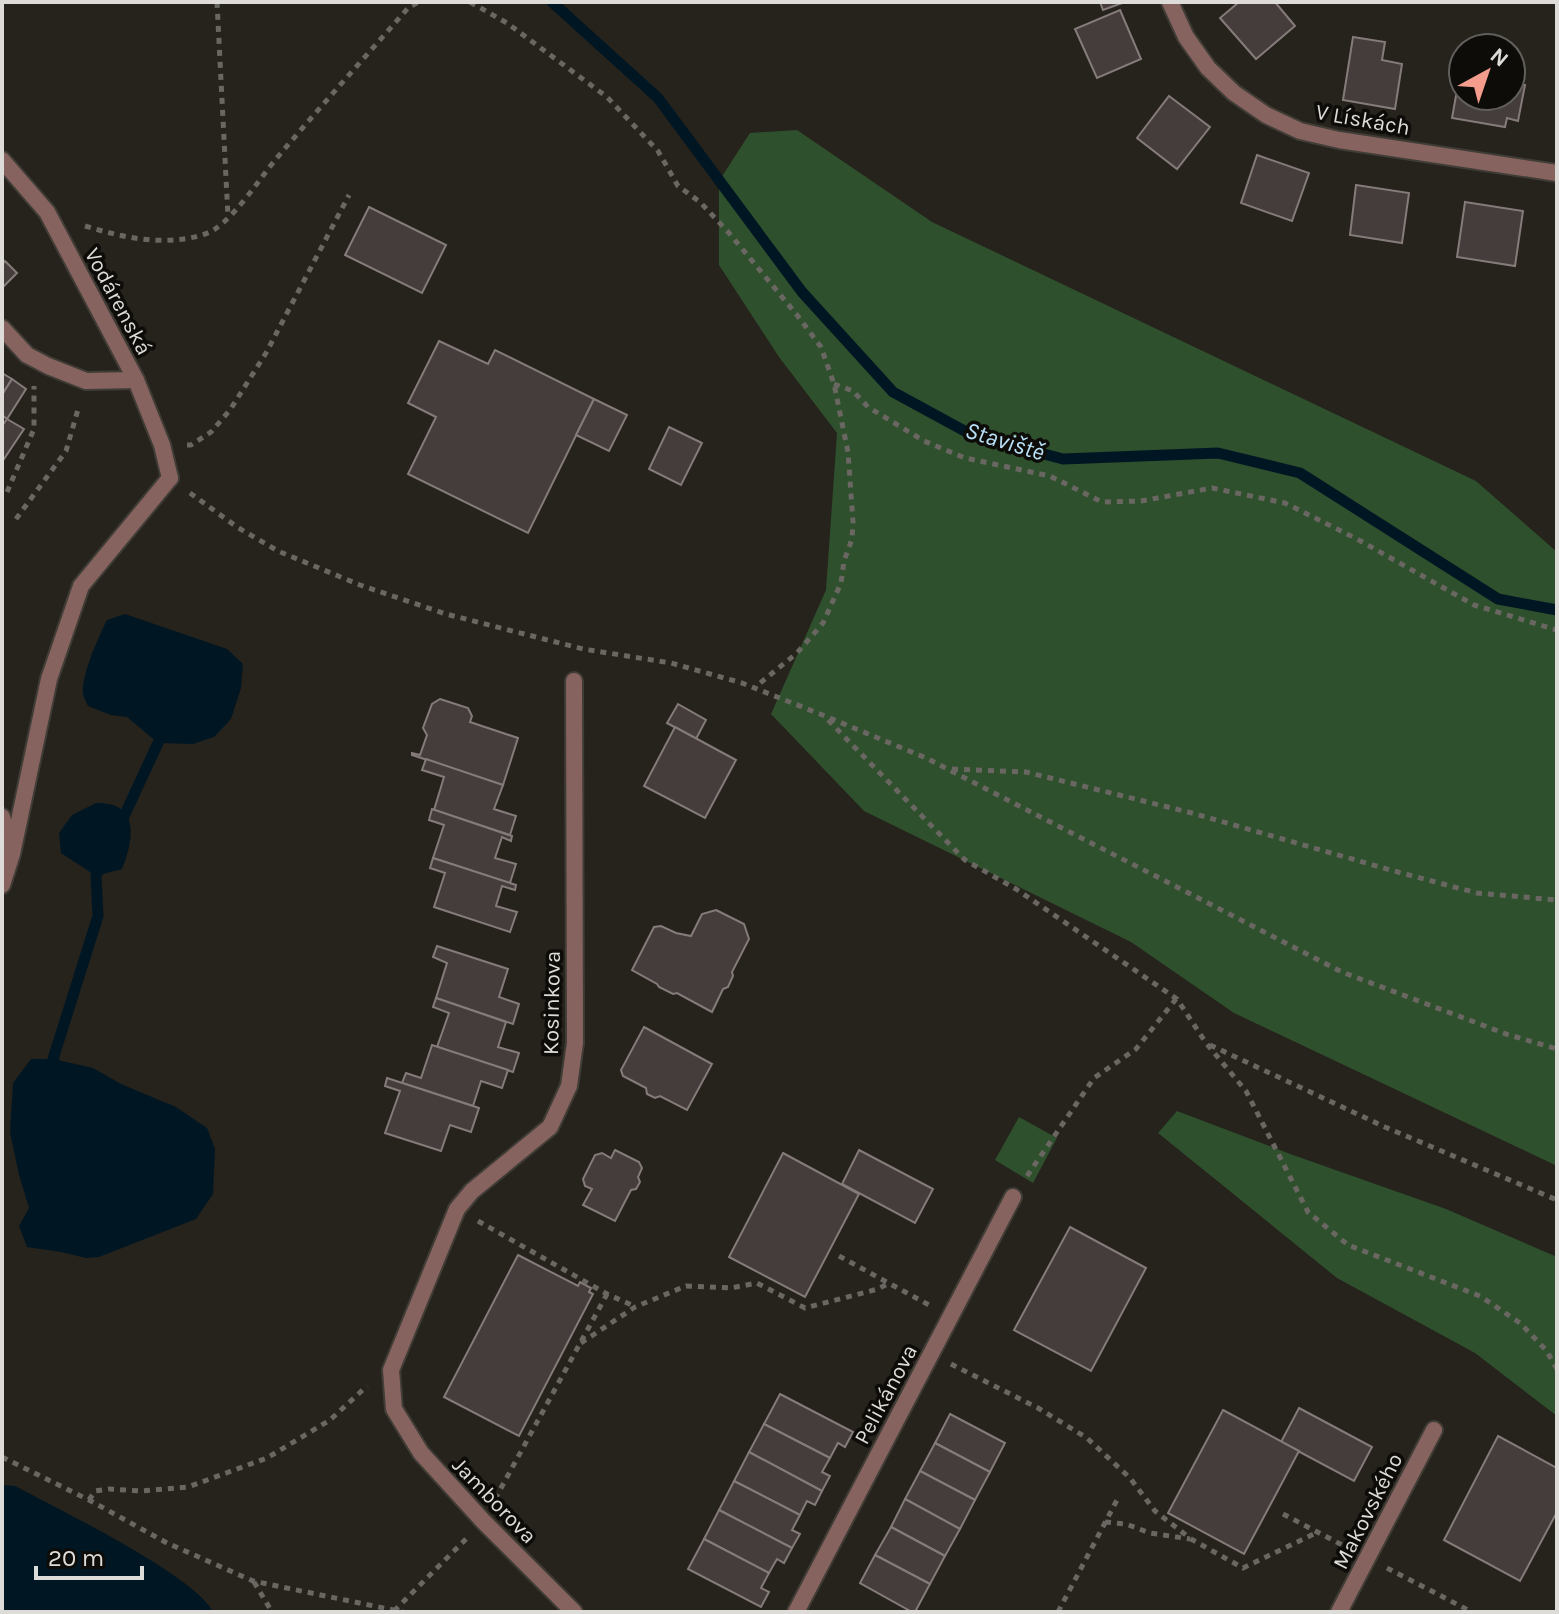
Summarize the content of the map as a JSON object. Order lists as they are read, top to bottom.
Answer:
{
  "streets": {
    "street": [
      "V Lískách",
      "Vodárenská",
      "Kosinkova",
      "Pelikánova",
      "Jamborova",
      "Makovského"
    ]
  },
  "crossings": [
    ["Kosinkova", "Jamborova"]
  ],
  "water": ["Staviště"],
  "scale_bar": "20 m",
  "north": "top right"
}
